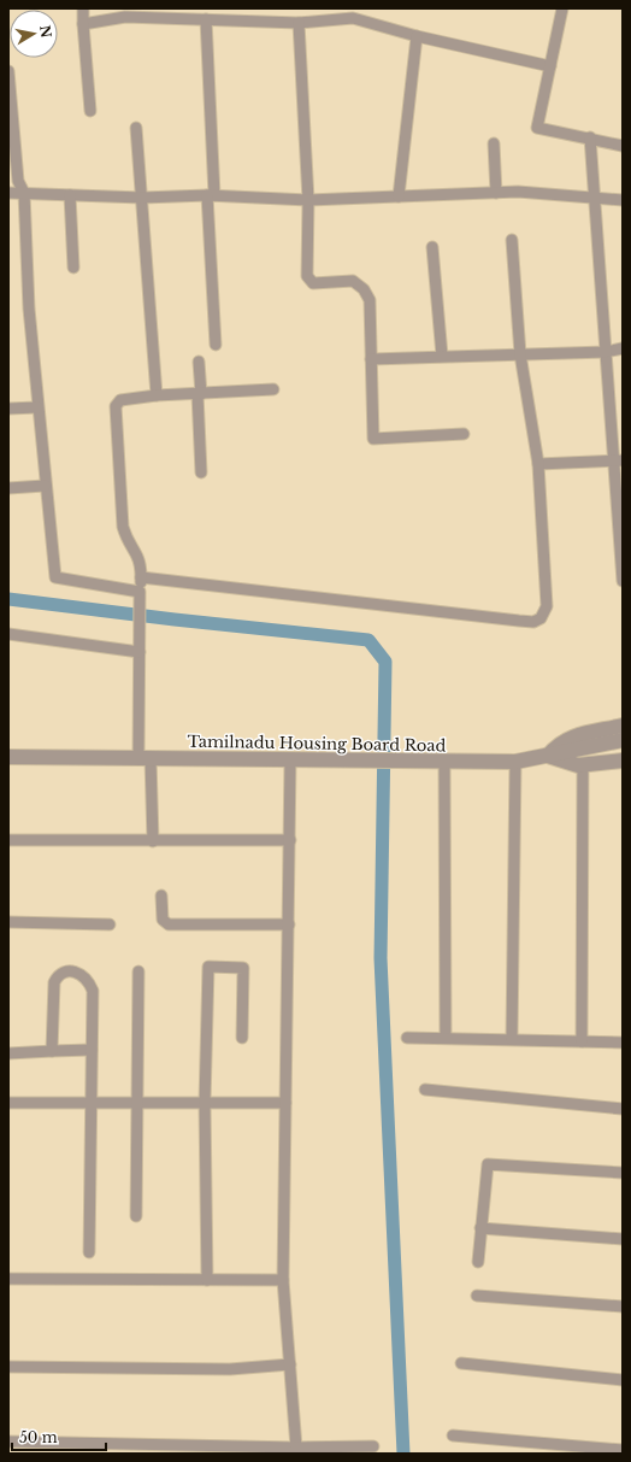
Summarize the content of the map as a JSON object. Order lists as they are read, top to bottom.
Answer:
{
  "streets": {
    "street": ["Tamilnadu Housing Board Road"]
  },
  "scale_bar": "50 m",
  "north": "right"
}
